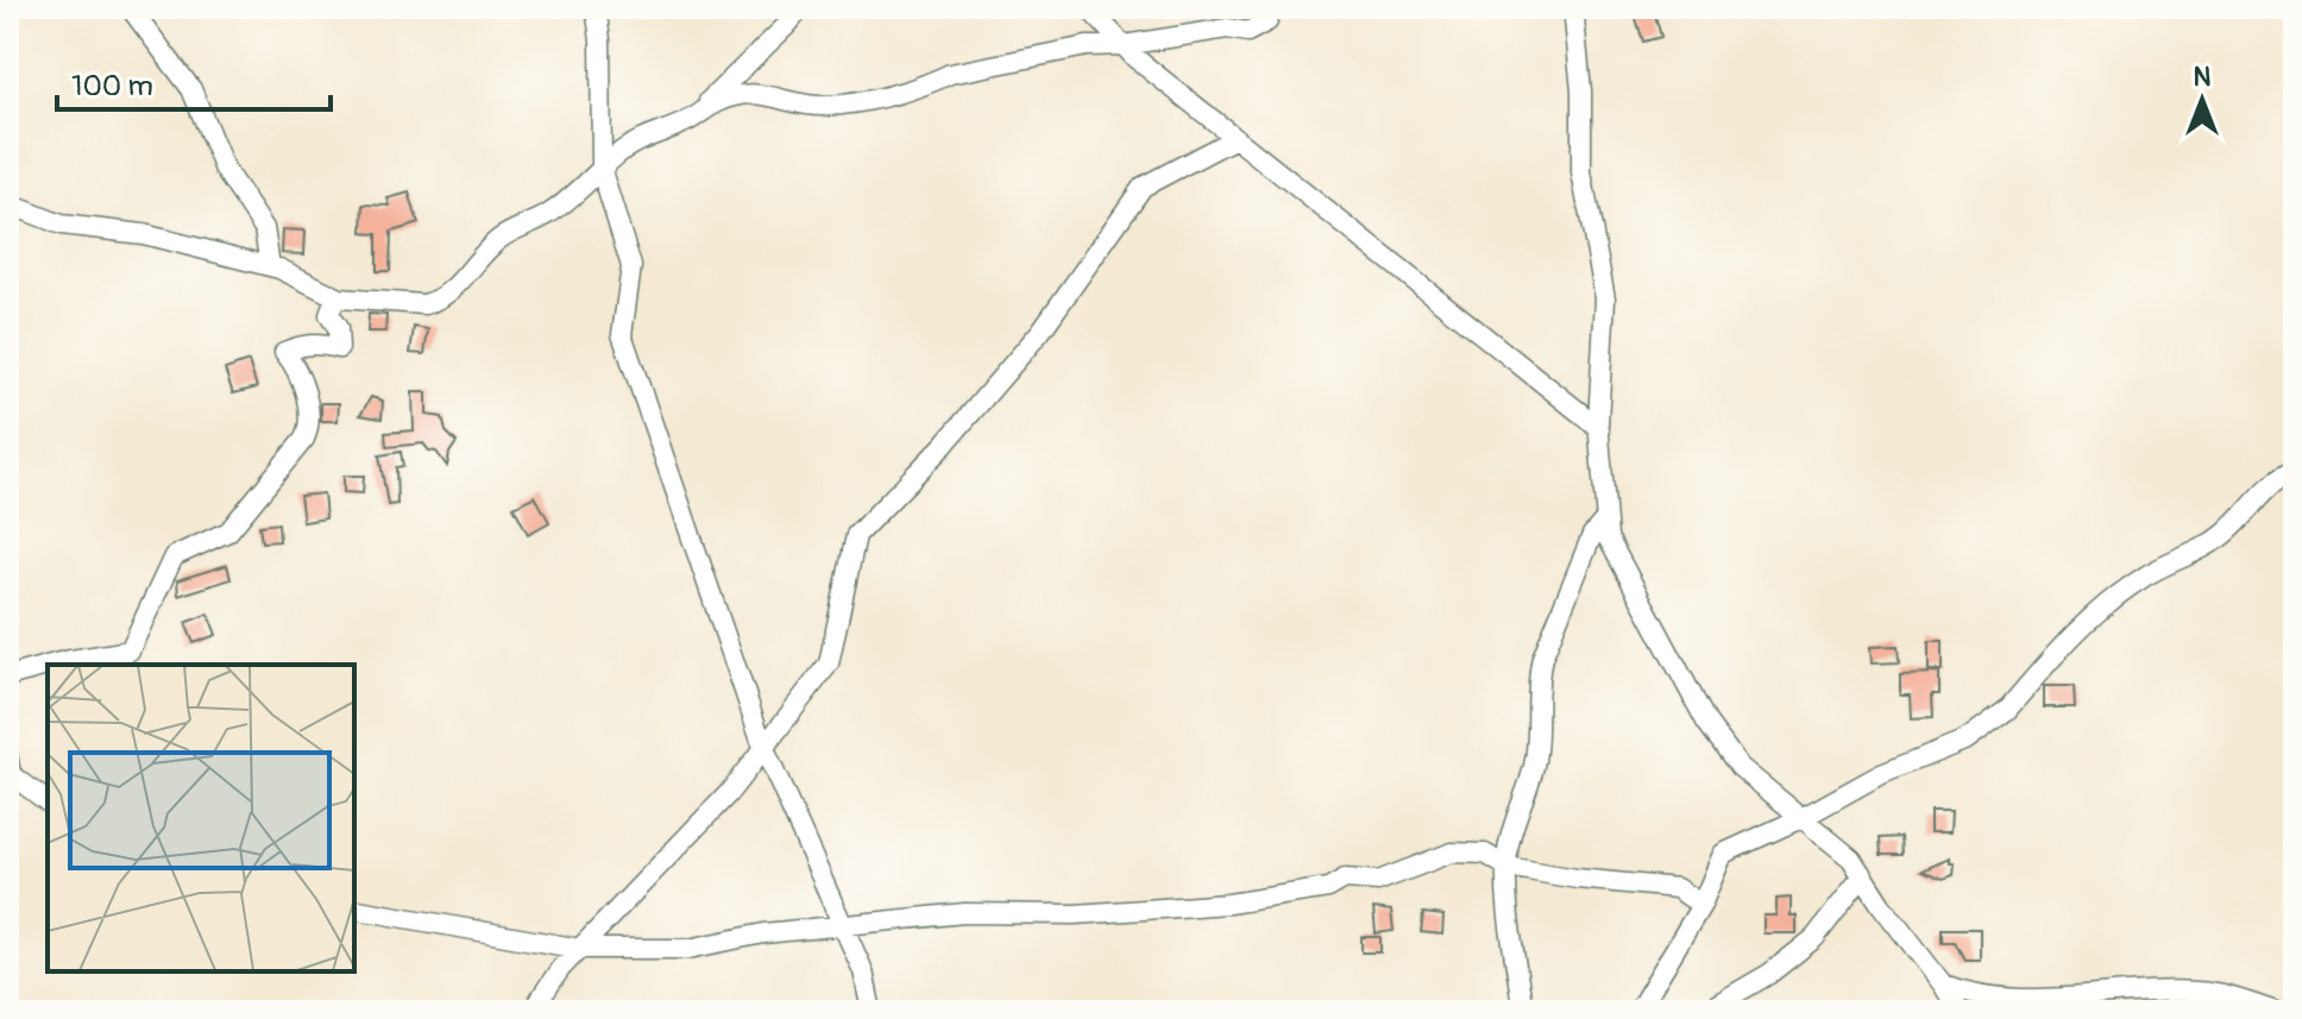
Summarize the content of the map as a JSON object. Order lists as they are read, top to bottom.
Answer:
{
  "scale_bar": "100 m",
  "north": "top"
}
